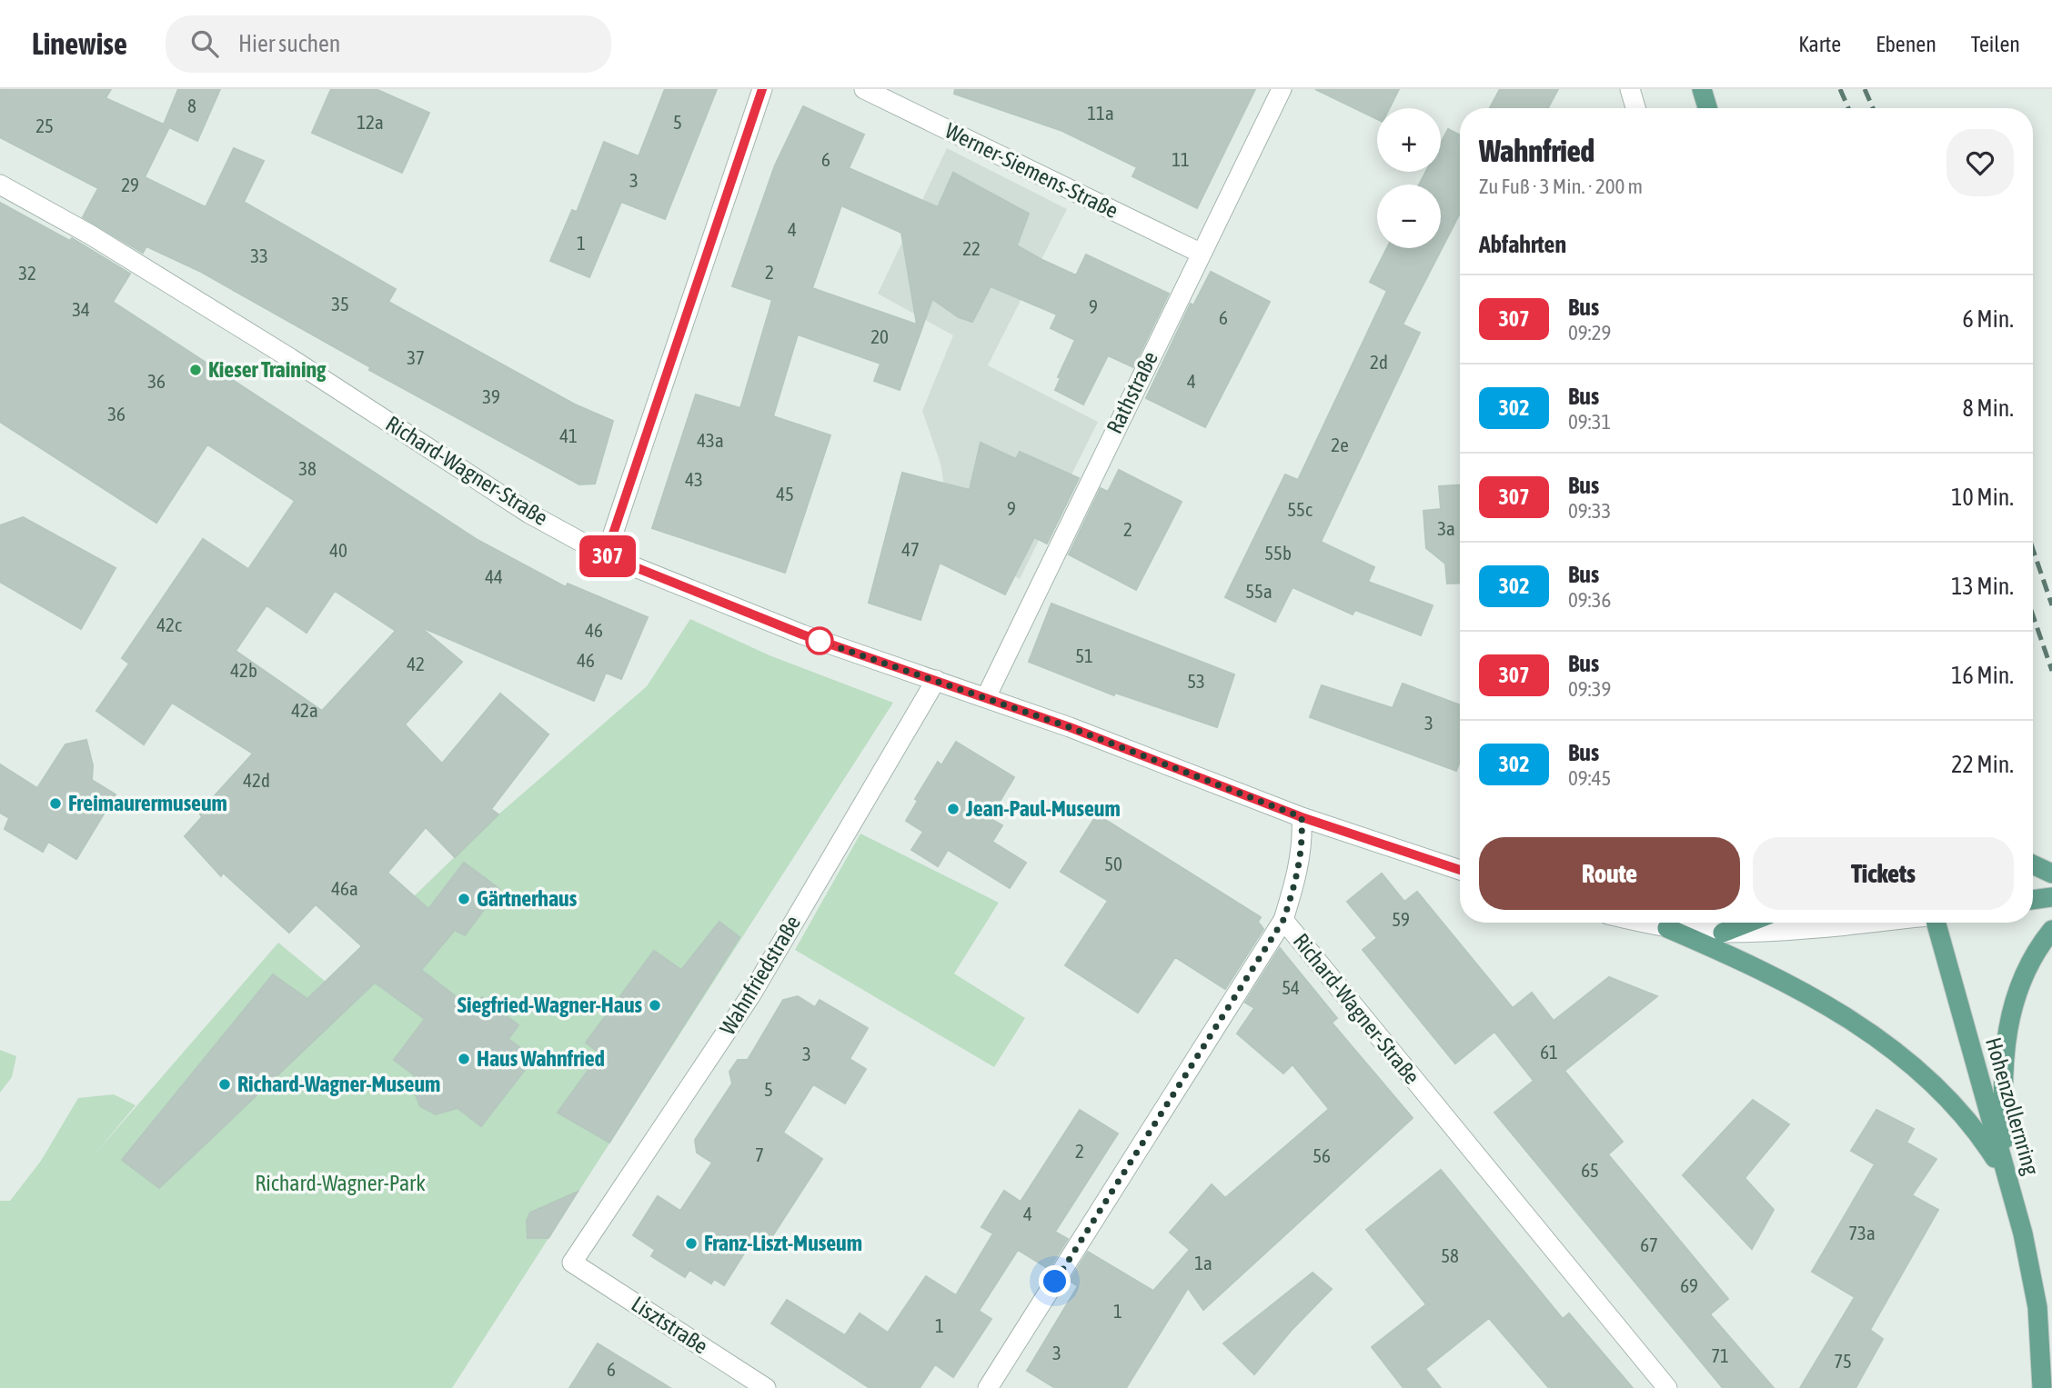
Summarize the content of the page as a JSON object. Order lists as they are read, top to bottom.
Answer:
{
  "streets": {
    "main road": ["Hohenzollernring"],
    "street": [
      "Werner-Siemens-Straße",
      "Rathstraße",
      "Richard-Wagner-Straße",
      "Wahnfriedstraße",
      "Lisztstraße"
    ]
  },
  "crossings": [
    ["Werner-Siemens-Straße", "Rathstraße"],
    ["Rathstraße", "Richard-Wagner-Straße"],
    ["Richard-Wagner-Straße", "Wahnfriedstraße"],
    ["Wahnfriedstraße", "Lisztstraße"]
  ],
  "parks": ["Richard-Wagner-Park"],
  "places": [
    "Kieser Training",
    "Freimaurermuseum",
    "Jean-Paul-Museum",
    "Gärtnerhaus",
    "Siegfried-Wagner-Haus",
    "Haus Wahnfried",
    "Richard-Wagner-Museum",
    "Franz-Liszt-Museum"
  ],
  "lines": ["bus line 307"],
  "house_numbers": [
    "8",
    "11a",
    "12a",
    "5",
    "25",
    "6",
    "11",
    "3",
    "29",
    "4",
    "1",
    "22",
    "33",
    "2",
    "32",
    "35",
    "9",
    "34",
    "6",
    "20",
    "37",
    "2d",
    "36",
    "4",
    "39",
    "36",
    "41",
    "43a",
    "2e",
    "38",
    "43",
    "45",
    "9",
    "55c",
    "3a",
    "2",
    "47",
    "40",
    "55b",
    "44",
    "55a",
    "42c",
    "46",
    "51",
    "46",
    "42",
    "42b",
    "53",
    "42a",
    "3",
    "42d",
    "50",
    "46a",
    "59",
    "54",
    "61",
    "3",
    "5",
    "2",
    "7",
    "56",
    "65",
    "4",
    "73a",
    "67",
    "58",
    "1a",
    "69",
    "1",
    "1",
    "3",
    "71",
    "75",
    "6"
  ],
  "page": {
    "header": "Linewise",
    "search": "Hier suchen",
    "nav": ["Karte", "Ebenen", "Teilen"],
    "on_map": "307",
    "map_buttons": ["+", "−"],
    "heading": [
      ["Wahnfried", "Zu Fuß · 3 Min. · 200 m"],
      "Abfahrten"
    ],
    "list": [
      {
        "mark": "307",
        "name": "Bus",
        "note": "09:29",
        "value": "6 Min."
      },
      {
        "mark": "302",
        "name": "Bus",
        "note": "09:31",
        "value": "8 Min."
      },
      {
        "mark": "307",
        "name": "Bus",
        "note": "09:33",
        "value": "10 Min."
      },
      {
        "mark": "302",
        "name": "Bus",
        "note": "09:36",
        "value": "13 Min."
      },
      {
        "mark": "307",
        "name": "Bus",
        "note": "09:39",
        "value": "16 Min."
      },
      {
        "mark": "302",
        "name": "Bus",
        "note": "09:45",
        "value": "22 Min."
      }
    ],
    "buttons": ["Route", "Tickets"]
  }
}
